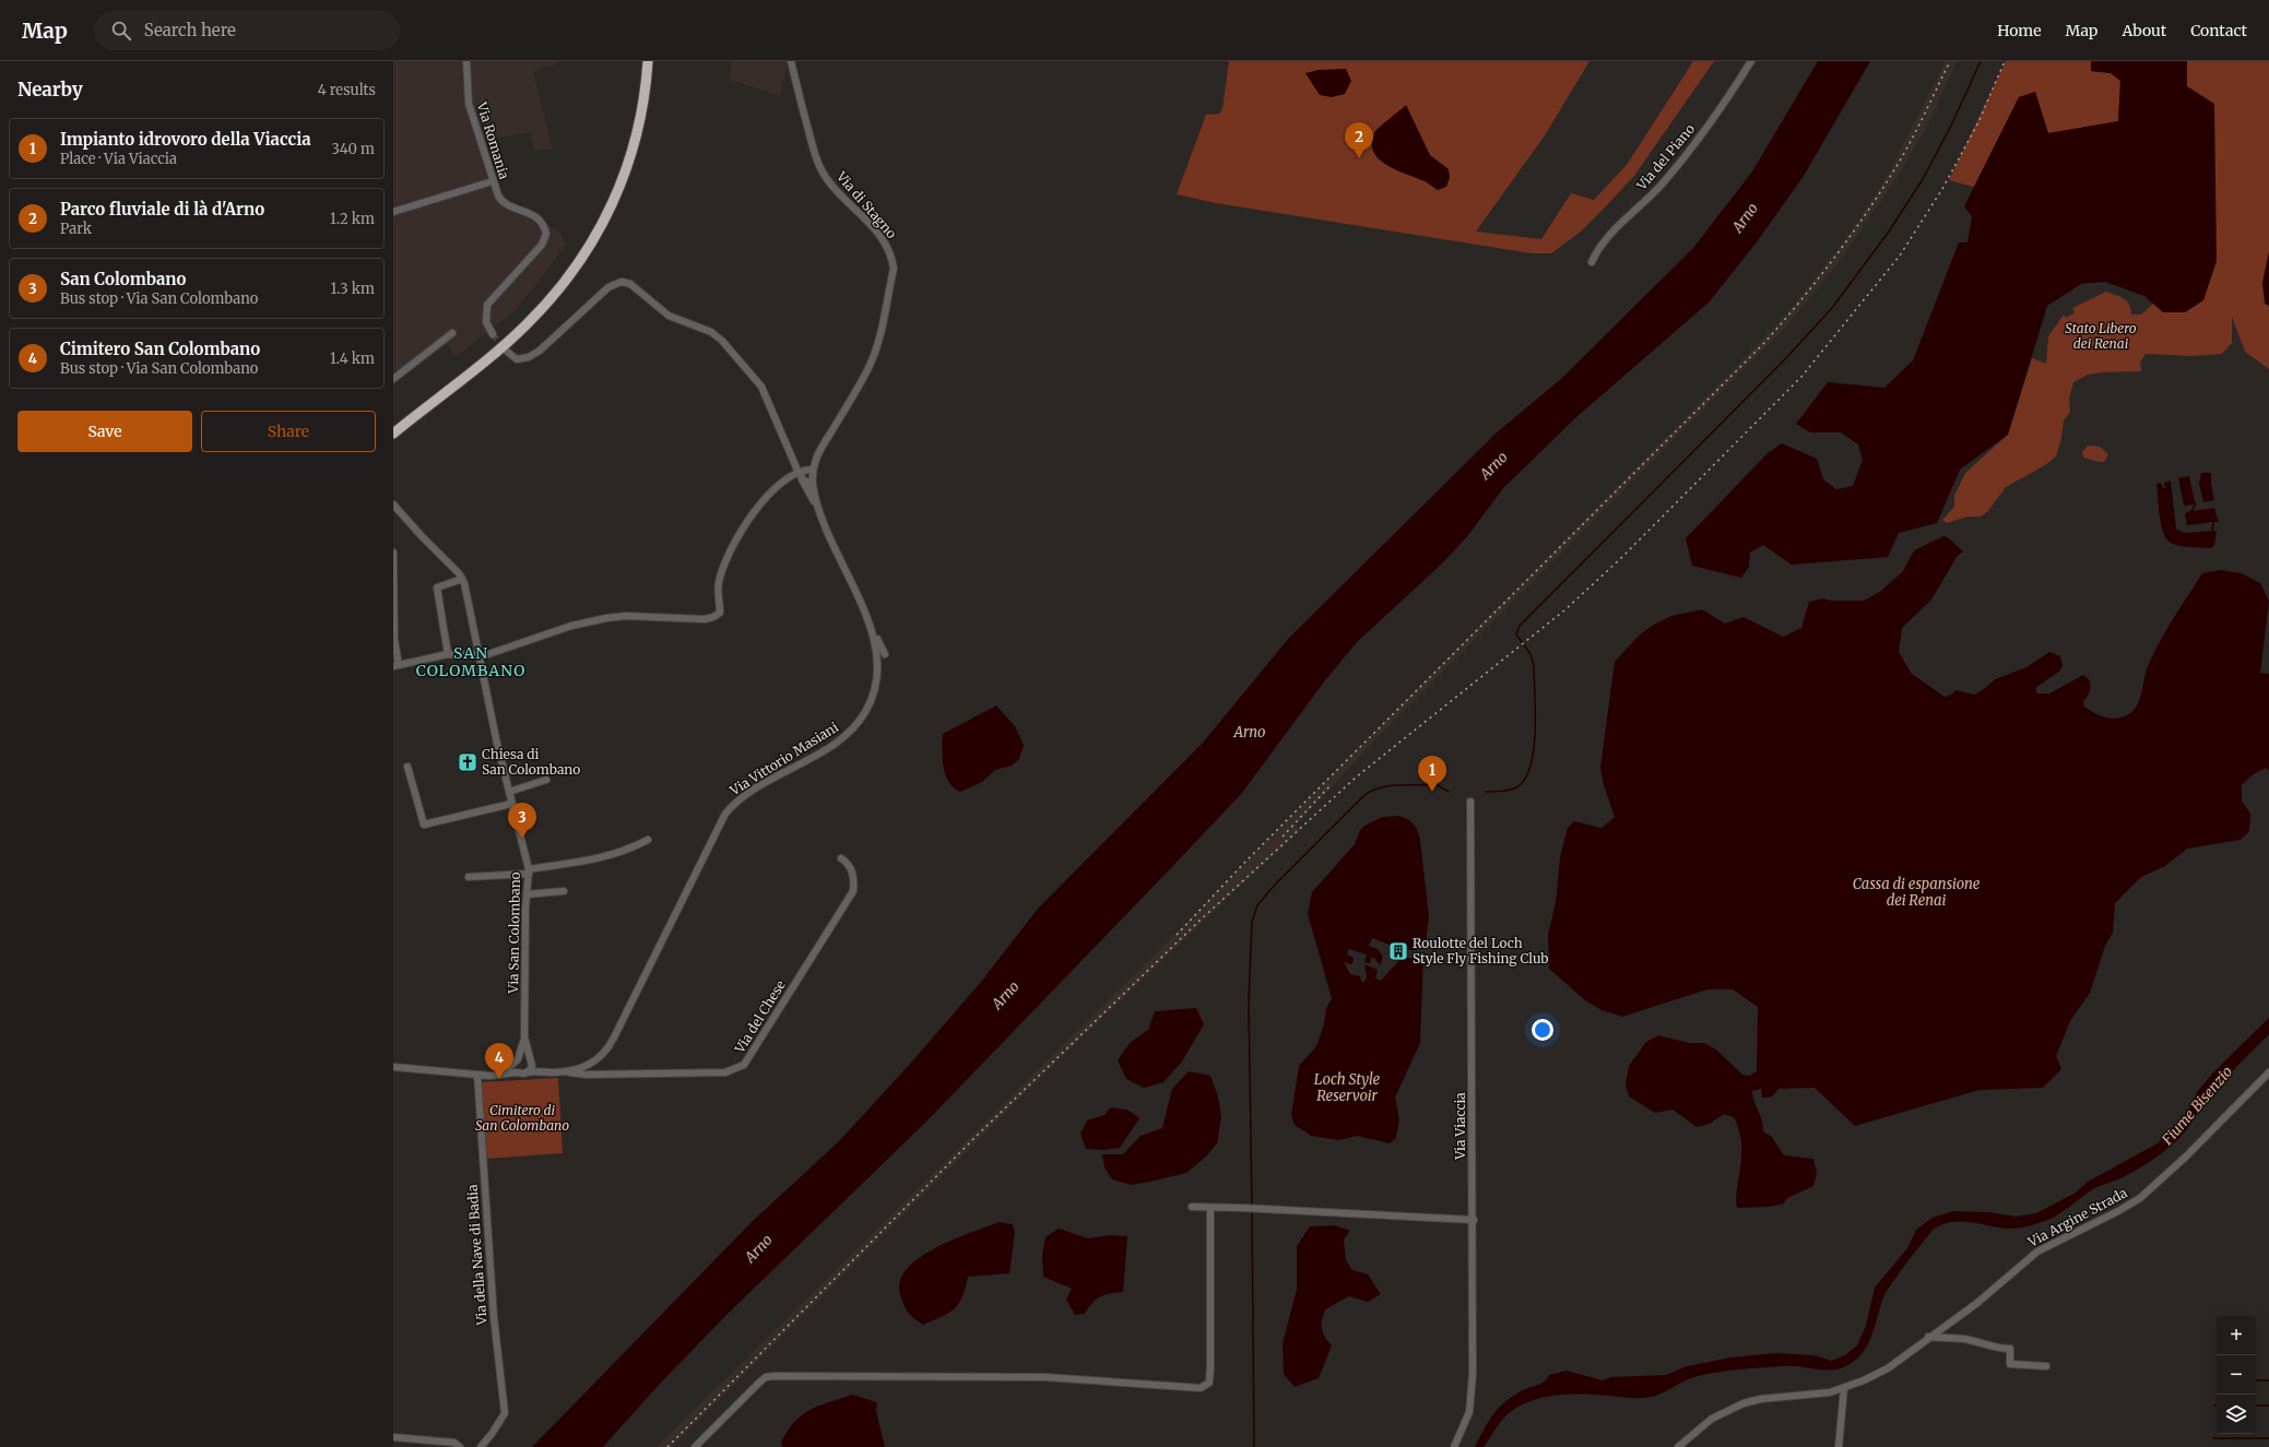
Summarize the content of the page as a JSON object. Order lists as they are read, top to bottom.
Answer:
{
  "streets": {
    "street": [
      "Via Romania",
      "Via del Piano",
      "Via di Stagno",
      "Via Vittorio Masiani",
      "Via San Colombano",
      "Via del Chese",
      "Via Viaccia",
      "Via Argine Strada",
      "Via della Nave di Badia"
    ]
  },
  "crossings": [
    ["Via di Stagno", "Via Vittorio Masiani"],
    ["Via Vittorio Masiani", "Via del Chese"],
    ["Via San Colombano", "Via del Chese"]
  ],
  "districts": ["SAN COLOMBANO"],
  "water": [
    "Arno",
    "Cassa di espansione dei Renai",
    "Loch Style Reservoir",
    "Fiume Bisenzio"
  ],
  "parks": ["Stato Libero dei Renai", "Cimitero di San Colombano"],
  "places": {
    "church": ["Chiesa di San Colombano"],
    "building": ["Roulotte del Loch Style Fly Fishing Club"]
  },
  "page": {
    "header": "Map",
    "search": "Search here",
    "nav": [
      "Home",
      "Map",
      "About",
      "Contact"
    ],
    "heading": ["Nearby", "4 results"],
    "list": [
      {
        "mark": "1",
        "name": "Impianto idrovoro della Viaccia",
        "note": "Place · Via Viaccia",
        "value": "340 m"
      },
      {
        "mark": "2",
        "name": "Parco fluviale di là d'Arno",
        "note": "Park",
        "value": "1.2 km"
      },
      {
        "mark": "3",
        "name": "San Colombano",
        "note": "Bus stop · Via San Colombano",
        "value": "1.3 km"
      },
      {
        "mark": "4",
        "name": "Cimitero San Colombano",
        "note": "Bus stop · Via San Colombano",
        "value": "1.4 km"
      }
    ],
    "pins": [
      "2",
      "1",
      "3",
      "4"
    ],
    "buttons": ["Save", "Share"],
    "map_buttons": ["+", "−"]
  }
}
